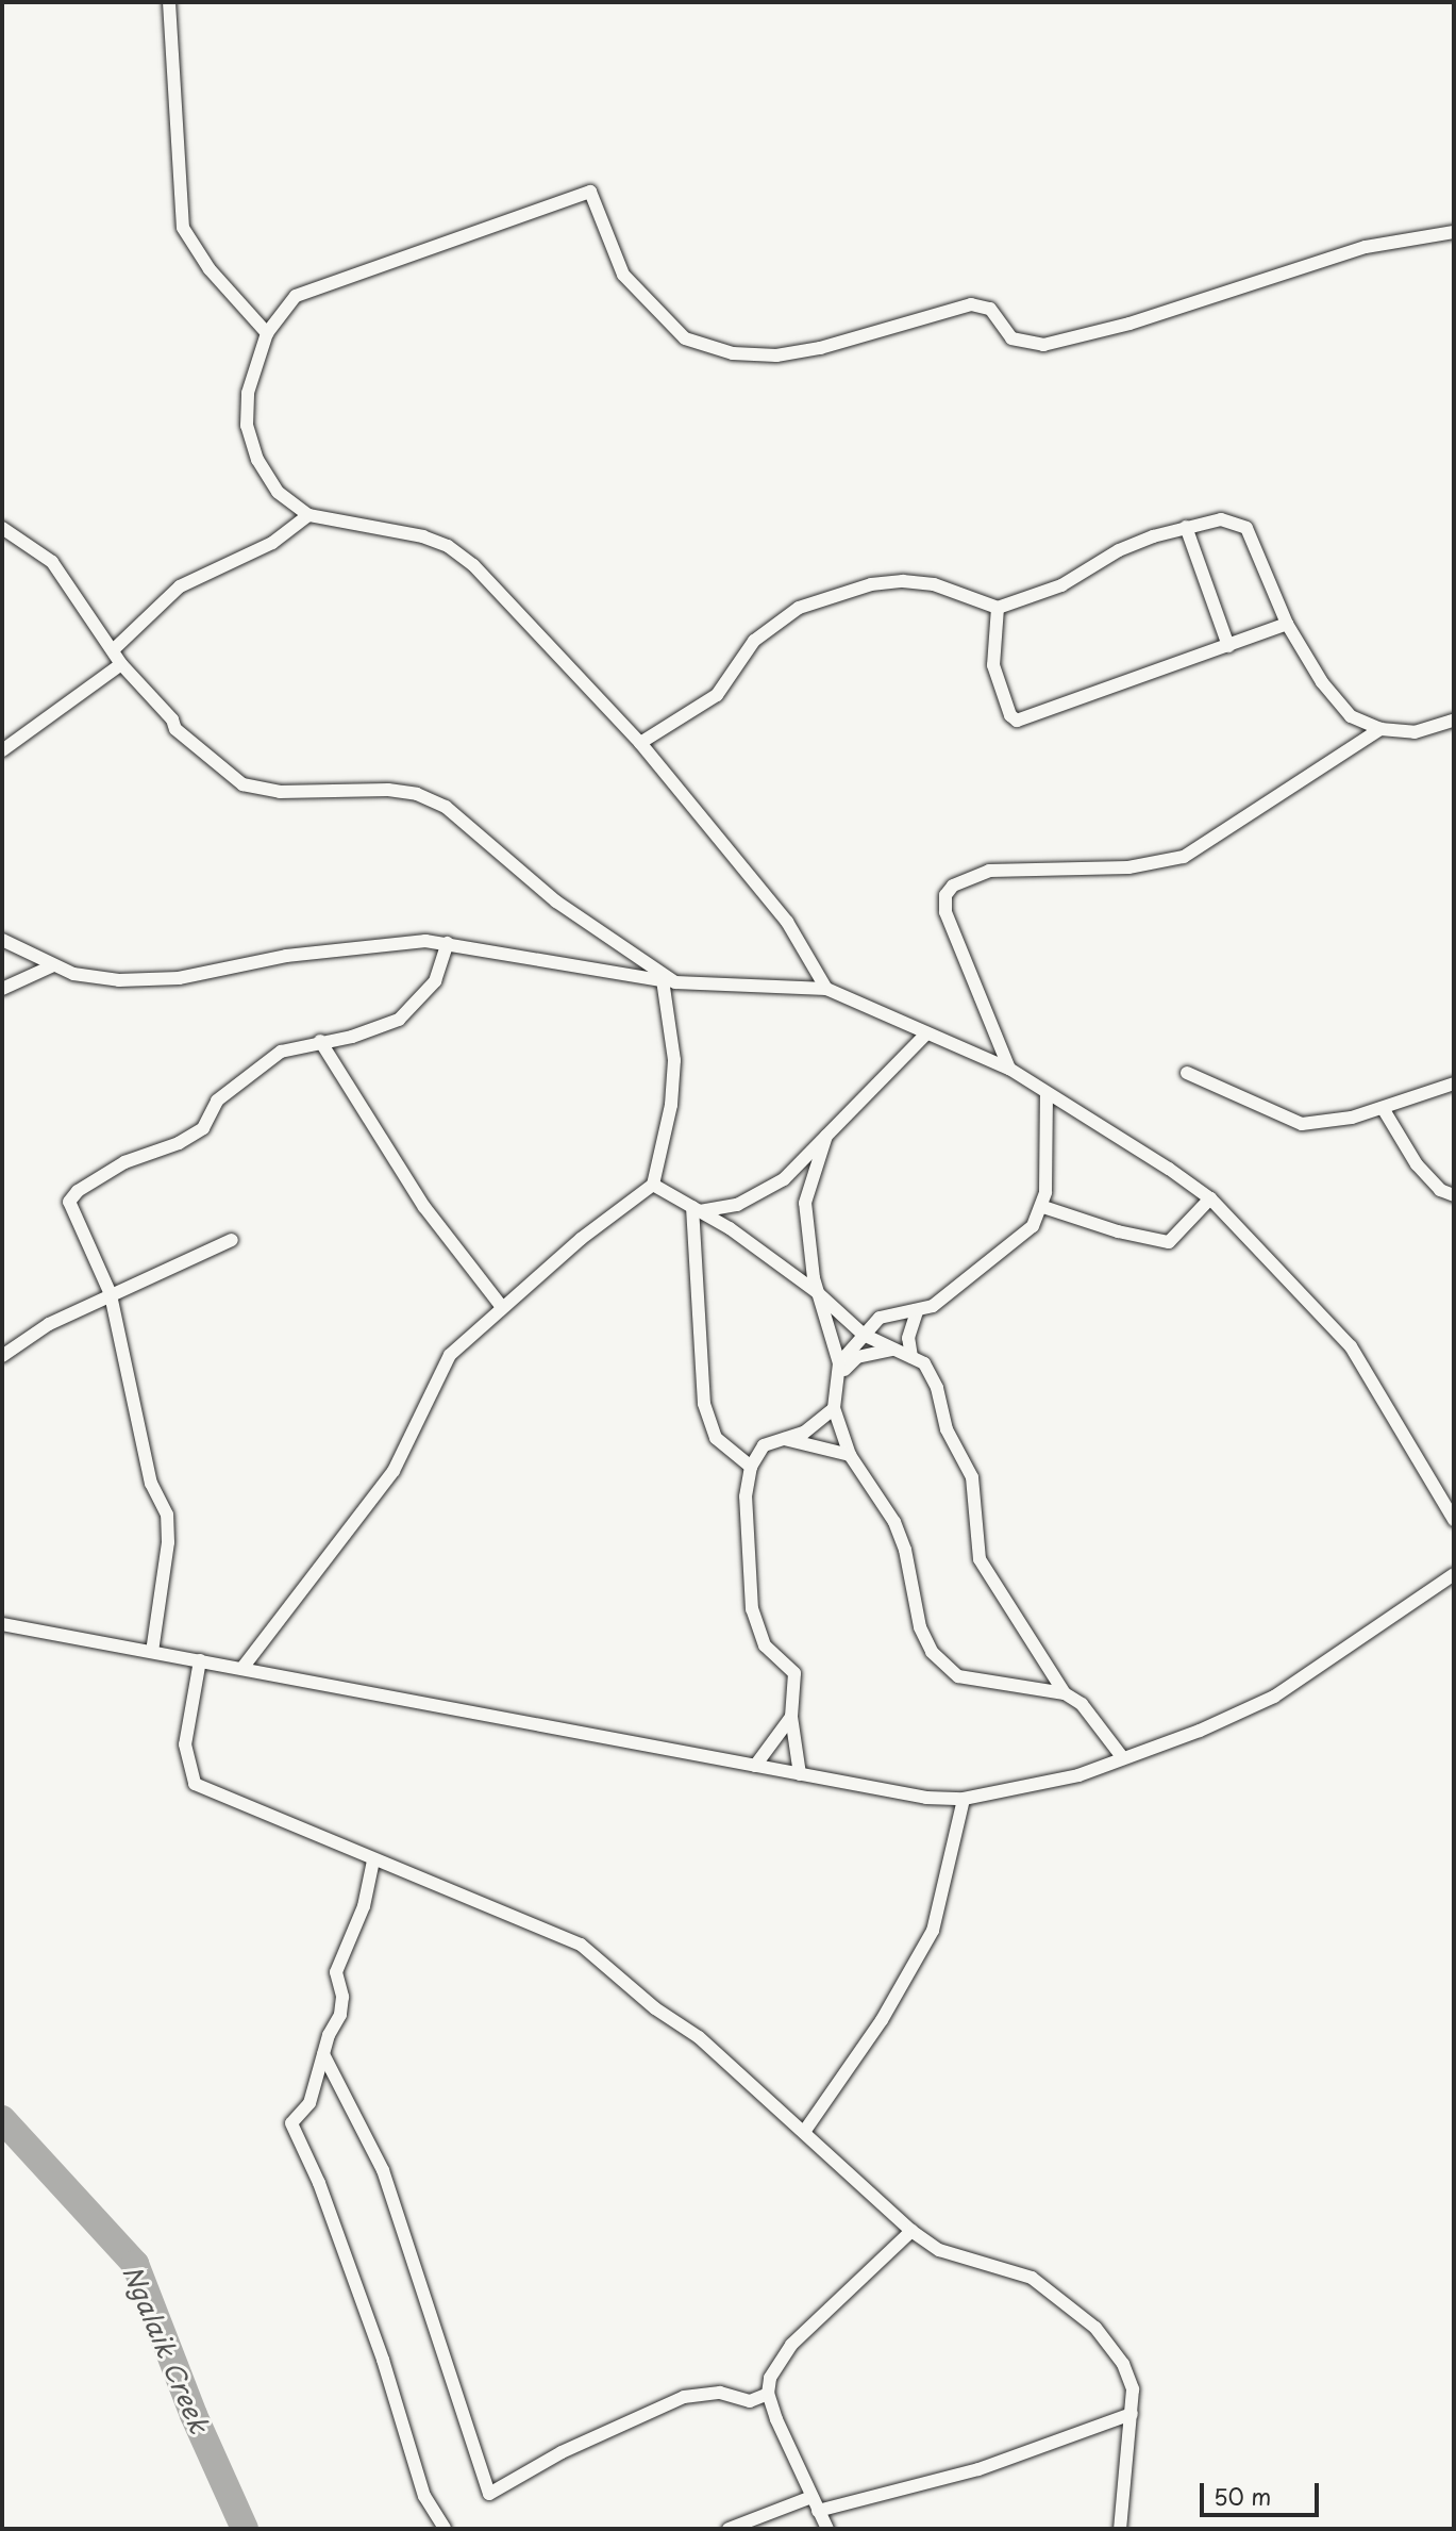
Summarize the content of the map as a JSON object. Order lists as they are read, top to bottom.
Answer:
{
  "water": ["Ngalaik Creek"],
  "scale_bar": "50 m"
}
